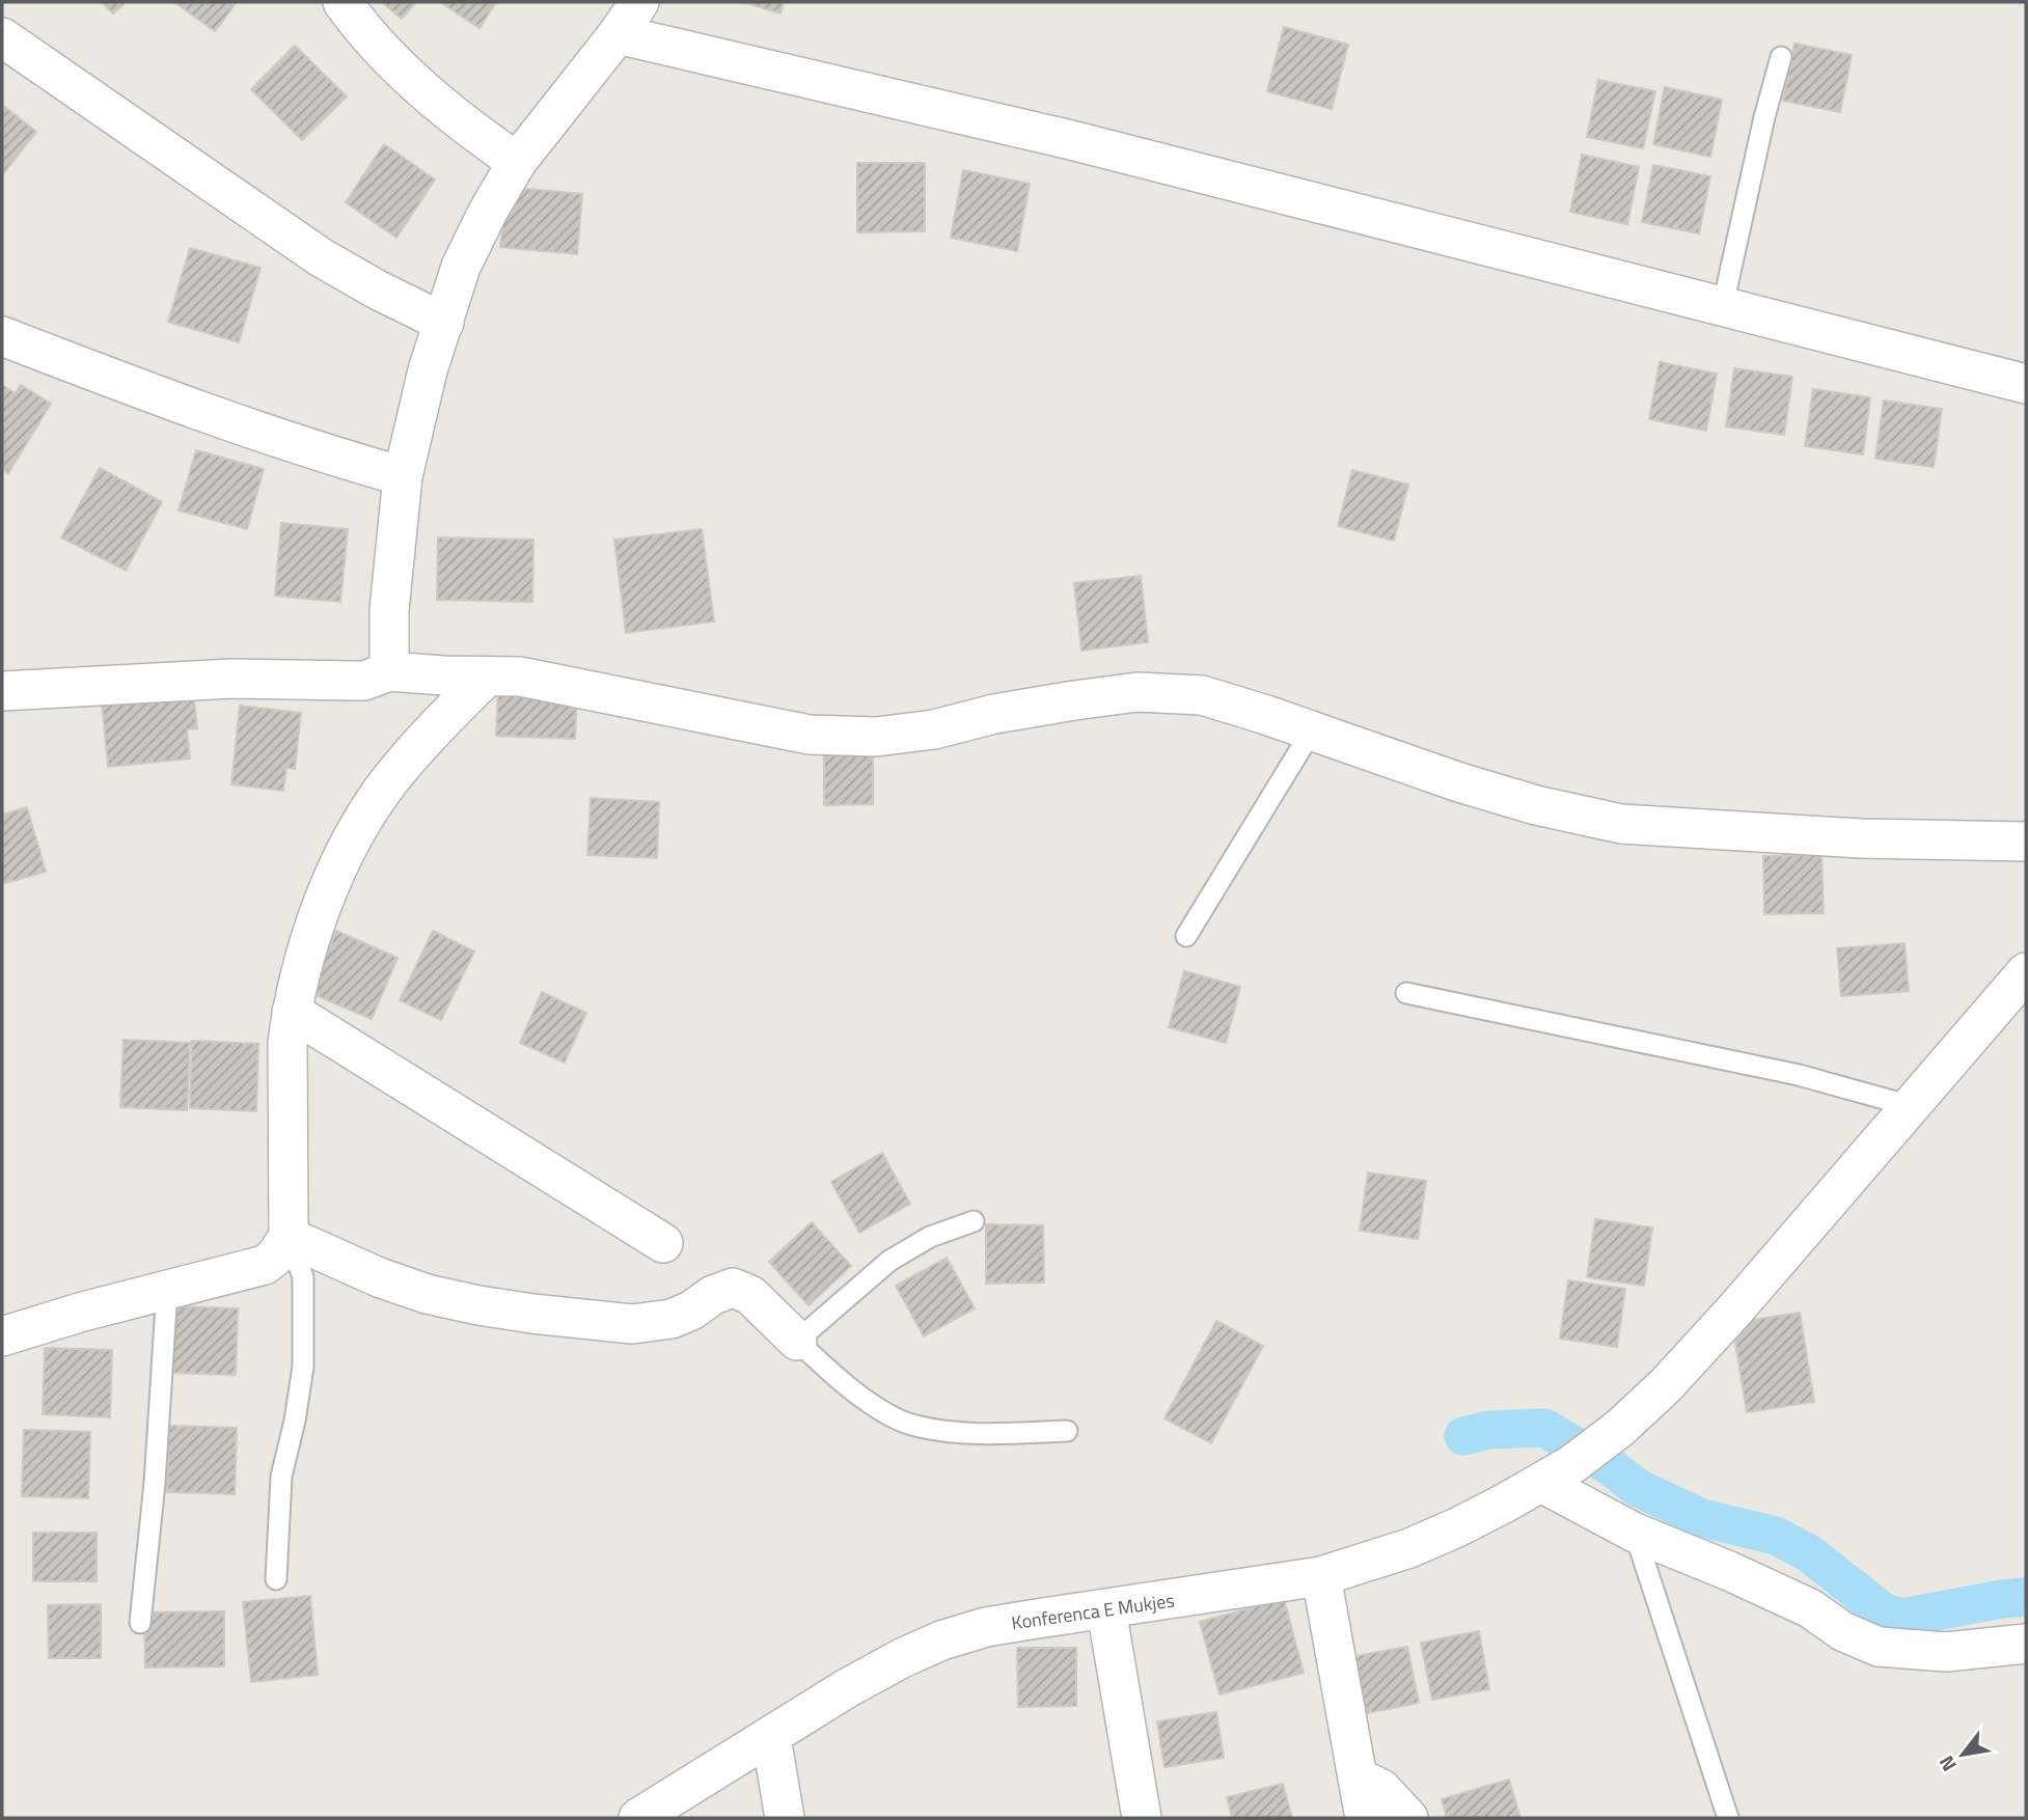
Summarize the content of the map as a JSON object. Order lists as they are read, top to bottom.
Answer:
{
  "streets": {
    "street": ["Konferenca E Mukjes"]
  },
  "north": "bottom left"
}
